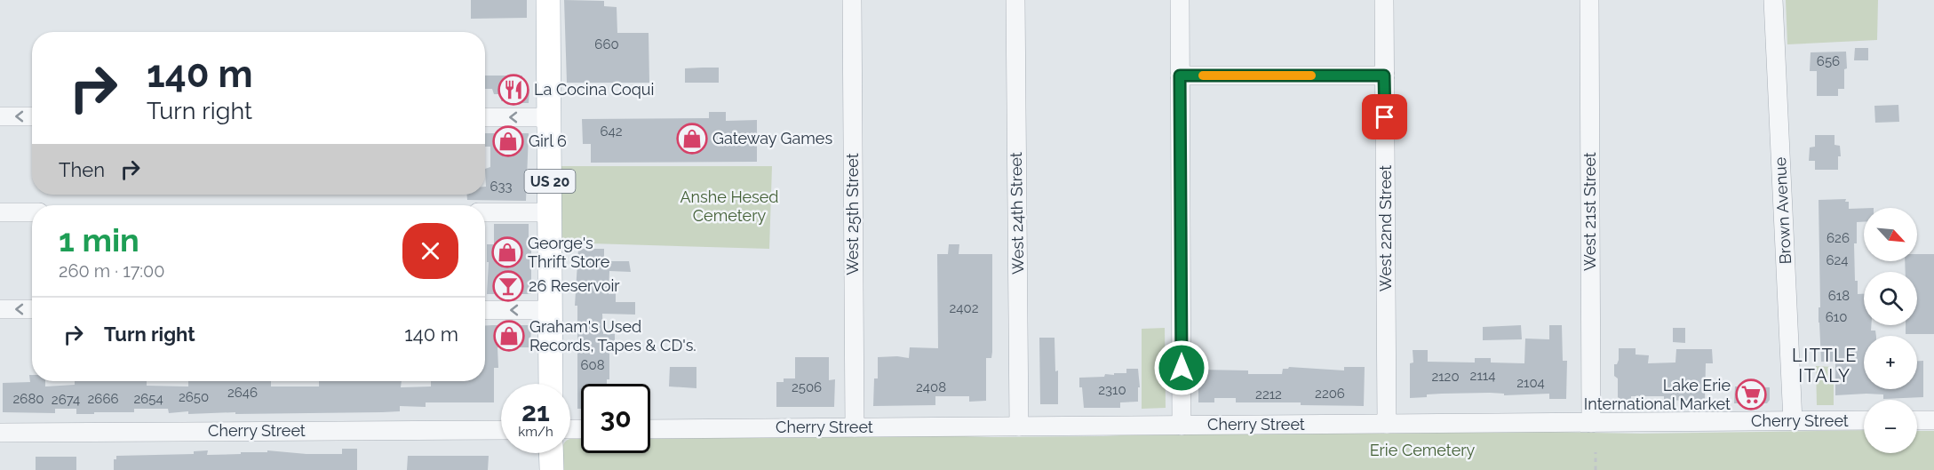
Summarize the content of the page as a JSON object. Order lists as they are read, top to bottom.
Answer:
{
  "streets": {
    "main road": ["US 20"],
    "street": [
      "Brown Avenue",
      "West 21st Street",
      "West 24th Street",
      "West 25th Street",
      "West 22nd Street",
      "Cherry Street"
    ]
  },
  "crossings": [
    ["Brown Avenue", "Cherry Street"],
    ["West 21st Street", "Cherry Street"],
    ["West 24th Street", "Cherry Street"],
    ["West 25th Street", "Cherry Street"],
    ["West 22nd Street", "Cherry Street"]
  ],
  "districts": ["LITTLE ITALY"],
  "parks": ["Anshe Hesed Cemetery", "Erie Cemetery"],
  "places": {
    "restaurant": ["La Cocina Coqui"],
    "shop": [
      "Gateway Games",
      "Girl 6",
      "George's Thrift Store",
      "Graham's Used Records, Tapes & CD's."
    ],
    "bar": ["26 Reservoir"],
    "supermarket": ["Lake Erie International Market"]
  },
  "house_numbers": [
    "660",
    "656",
    "642",
    "633",
    "626",
    "624",
    "618",
    "2402",
    "610",
    "608",
    "2114",
    "2120",
    "2104",
    "2506",
    "2408",
    "2310",
    "2646",
    "2206",
    "2212",
    "2650",
    "2680",
    "2666",
    "2654",
    "2674"
  ],
  "north": "bottom right",
  "page": {
    "turn": ["140 m", "Turn right"],
    "then": "Then",
    "heading": ["1 min", "260 m · 17:00"],
    "map_buttons": ["+", "−"],
    "list": [
      {
        "name": "Turn right",
        "value": "140 m"
      }
    ],
    "speed": "21 km/h",
    "limit": "30"
  }
}
